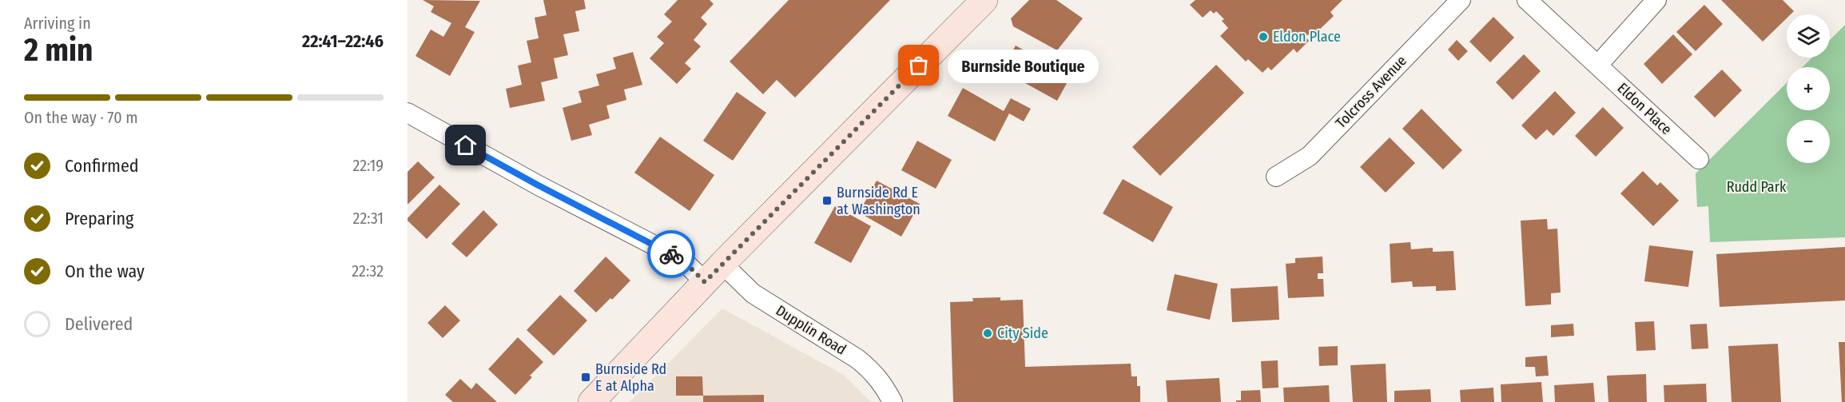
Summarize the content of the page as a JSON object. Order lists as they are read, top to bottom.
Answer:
{
  "streets": {
    "street": ["Tolcross Avenue", "Eldon Place", "Dupplin Road"]
  },
  "parks": ["Rudd Park"],
  "places": {
    "other": ["Eldon Place", "Burnside Boutique", "City Side"],
    "transit": ["Burnside Rd E at Washington", "Burnside Rd E at Alpha"]
  },
  "page": {
    "heading": ["2 min", "Arriving in", "22:41–22:46"],
    "map_buttons": ["+", "−"],
    "bubble": "Burnside Boutique",
    "bar": "On the way · 70 m",
    "list": [
      ["Confirmed", "22:19"],
      ["Preparing", "22:31"],
      ["On the way", "22:32"],
      "Delivered"
    ]
  }
}
